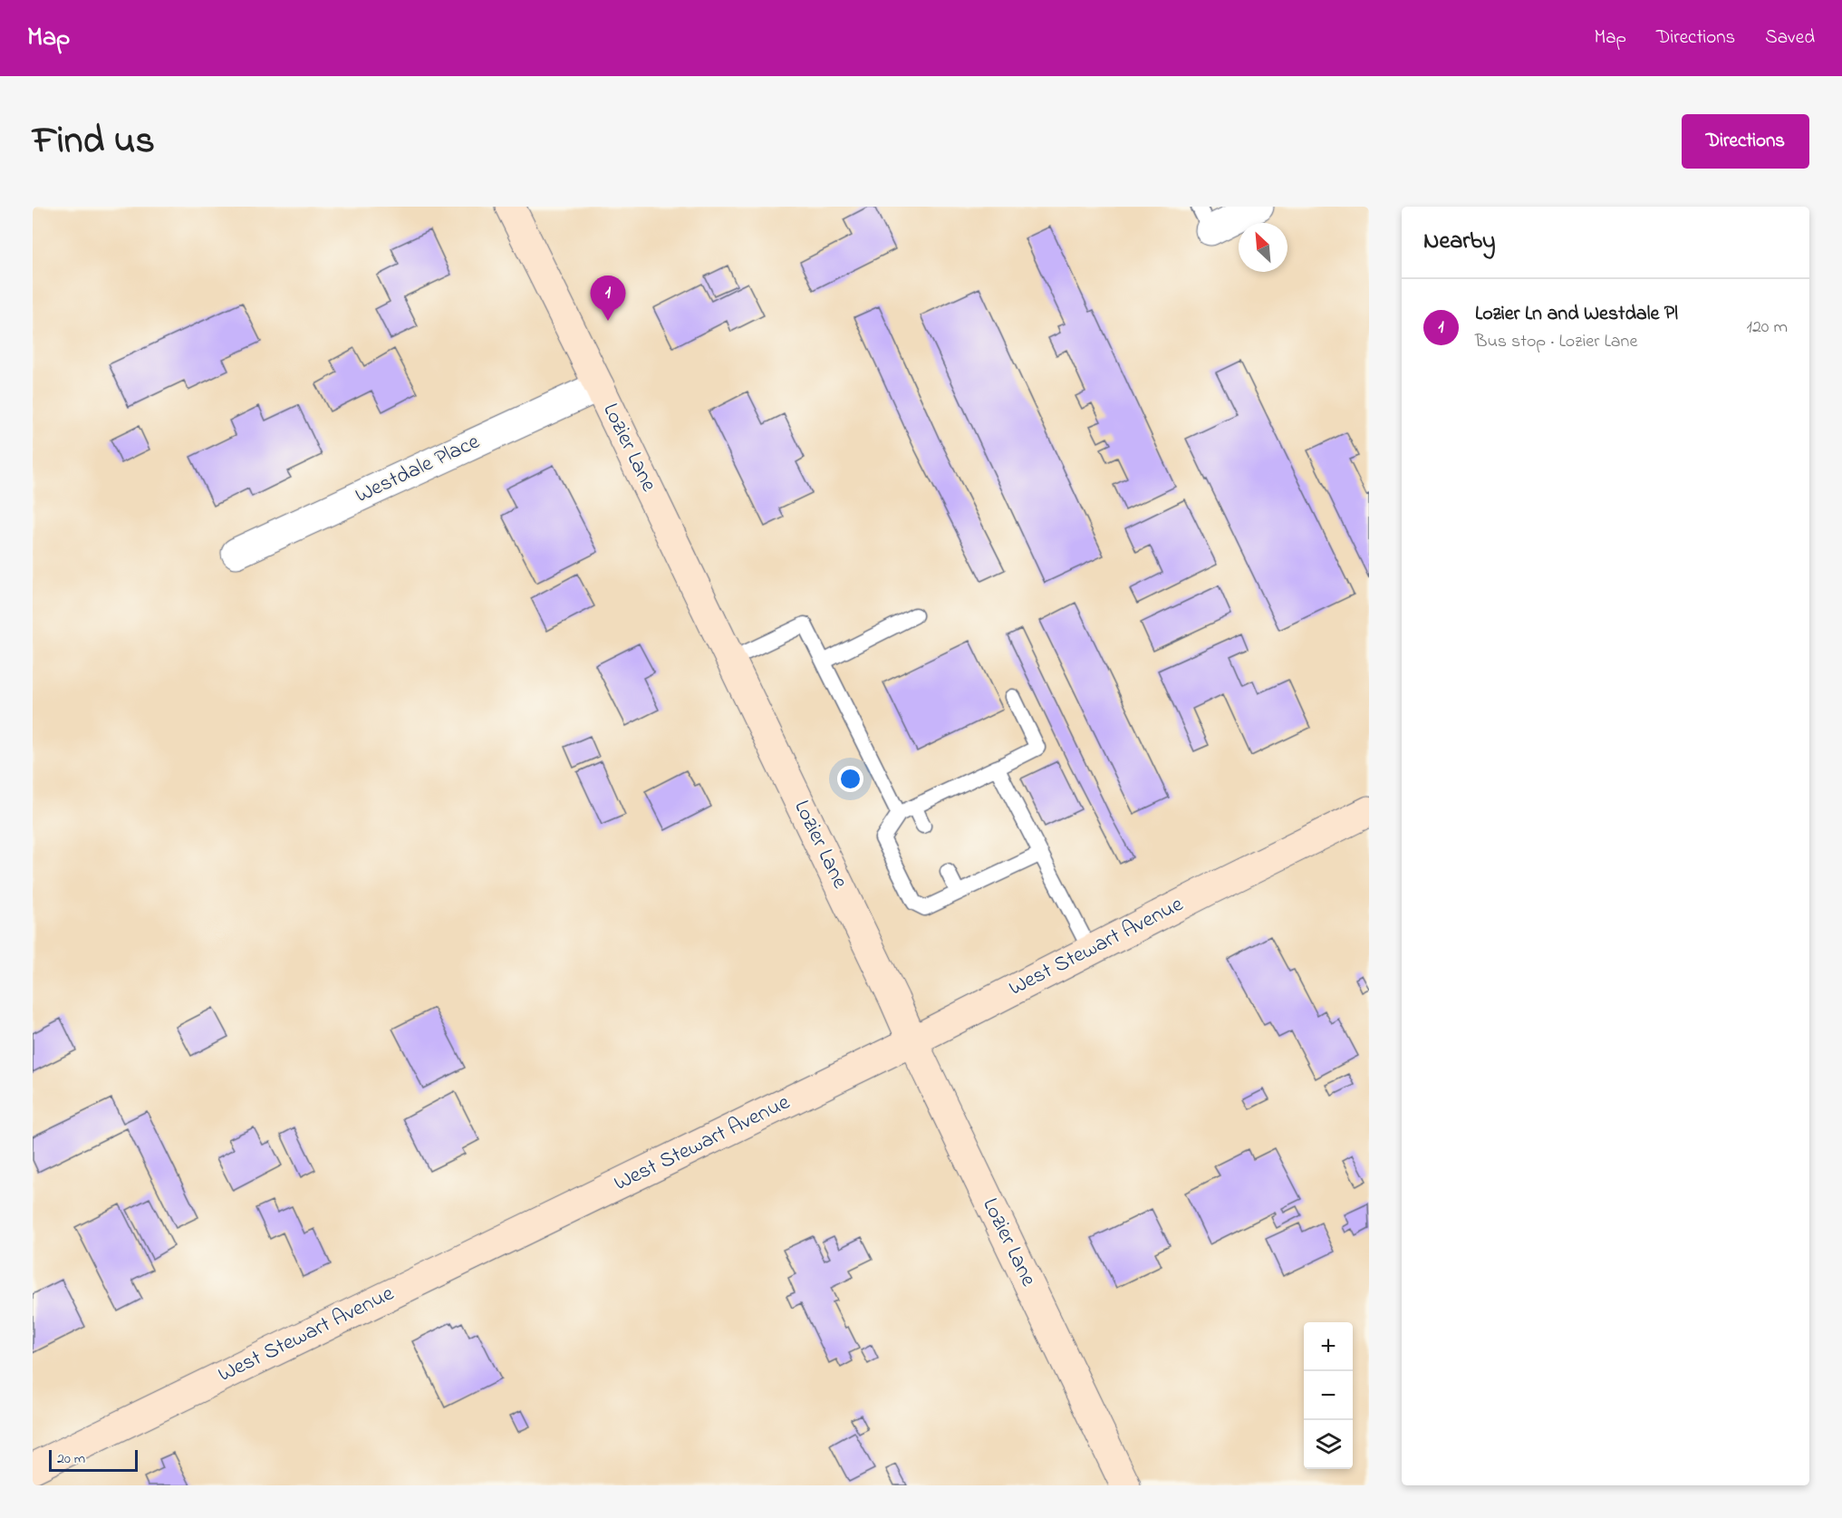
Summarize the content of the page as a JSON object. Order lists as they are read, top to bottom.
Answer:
{
  "streets": {
    "main road": ["Lozier Lane", "West Stewart Avenue"],
    "street": ["Westdale Place"]
  },
  "crossings": [
    ["Lozier Lane", "Westdale Place"],
    ["Lozier Lane", "West Stewart Avenue"]
  ],
  "scale_bar": "20 m",
  "north": "top left",
  "page": {
    "header": "Map",
    "nav": ["Map", "Directions", "Saved"],
    "title": "Find us",
    "buttons": "Directions",
    "heading": "Nearby",
    "pins": "1",
    "list": [
      {
        "mark": "1",
        "name": "Lozier Ln and Westdale Pl",
        "note": "Bus stop · Lozier Lane",
        "value": "120 m"
      }
    ],
    "map_buttons": ["+", "−"],
    "scale": "20 m"
  }
}
